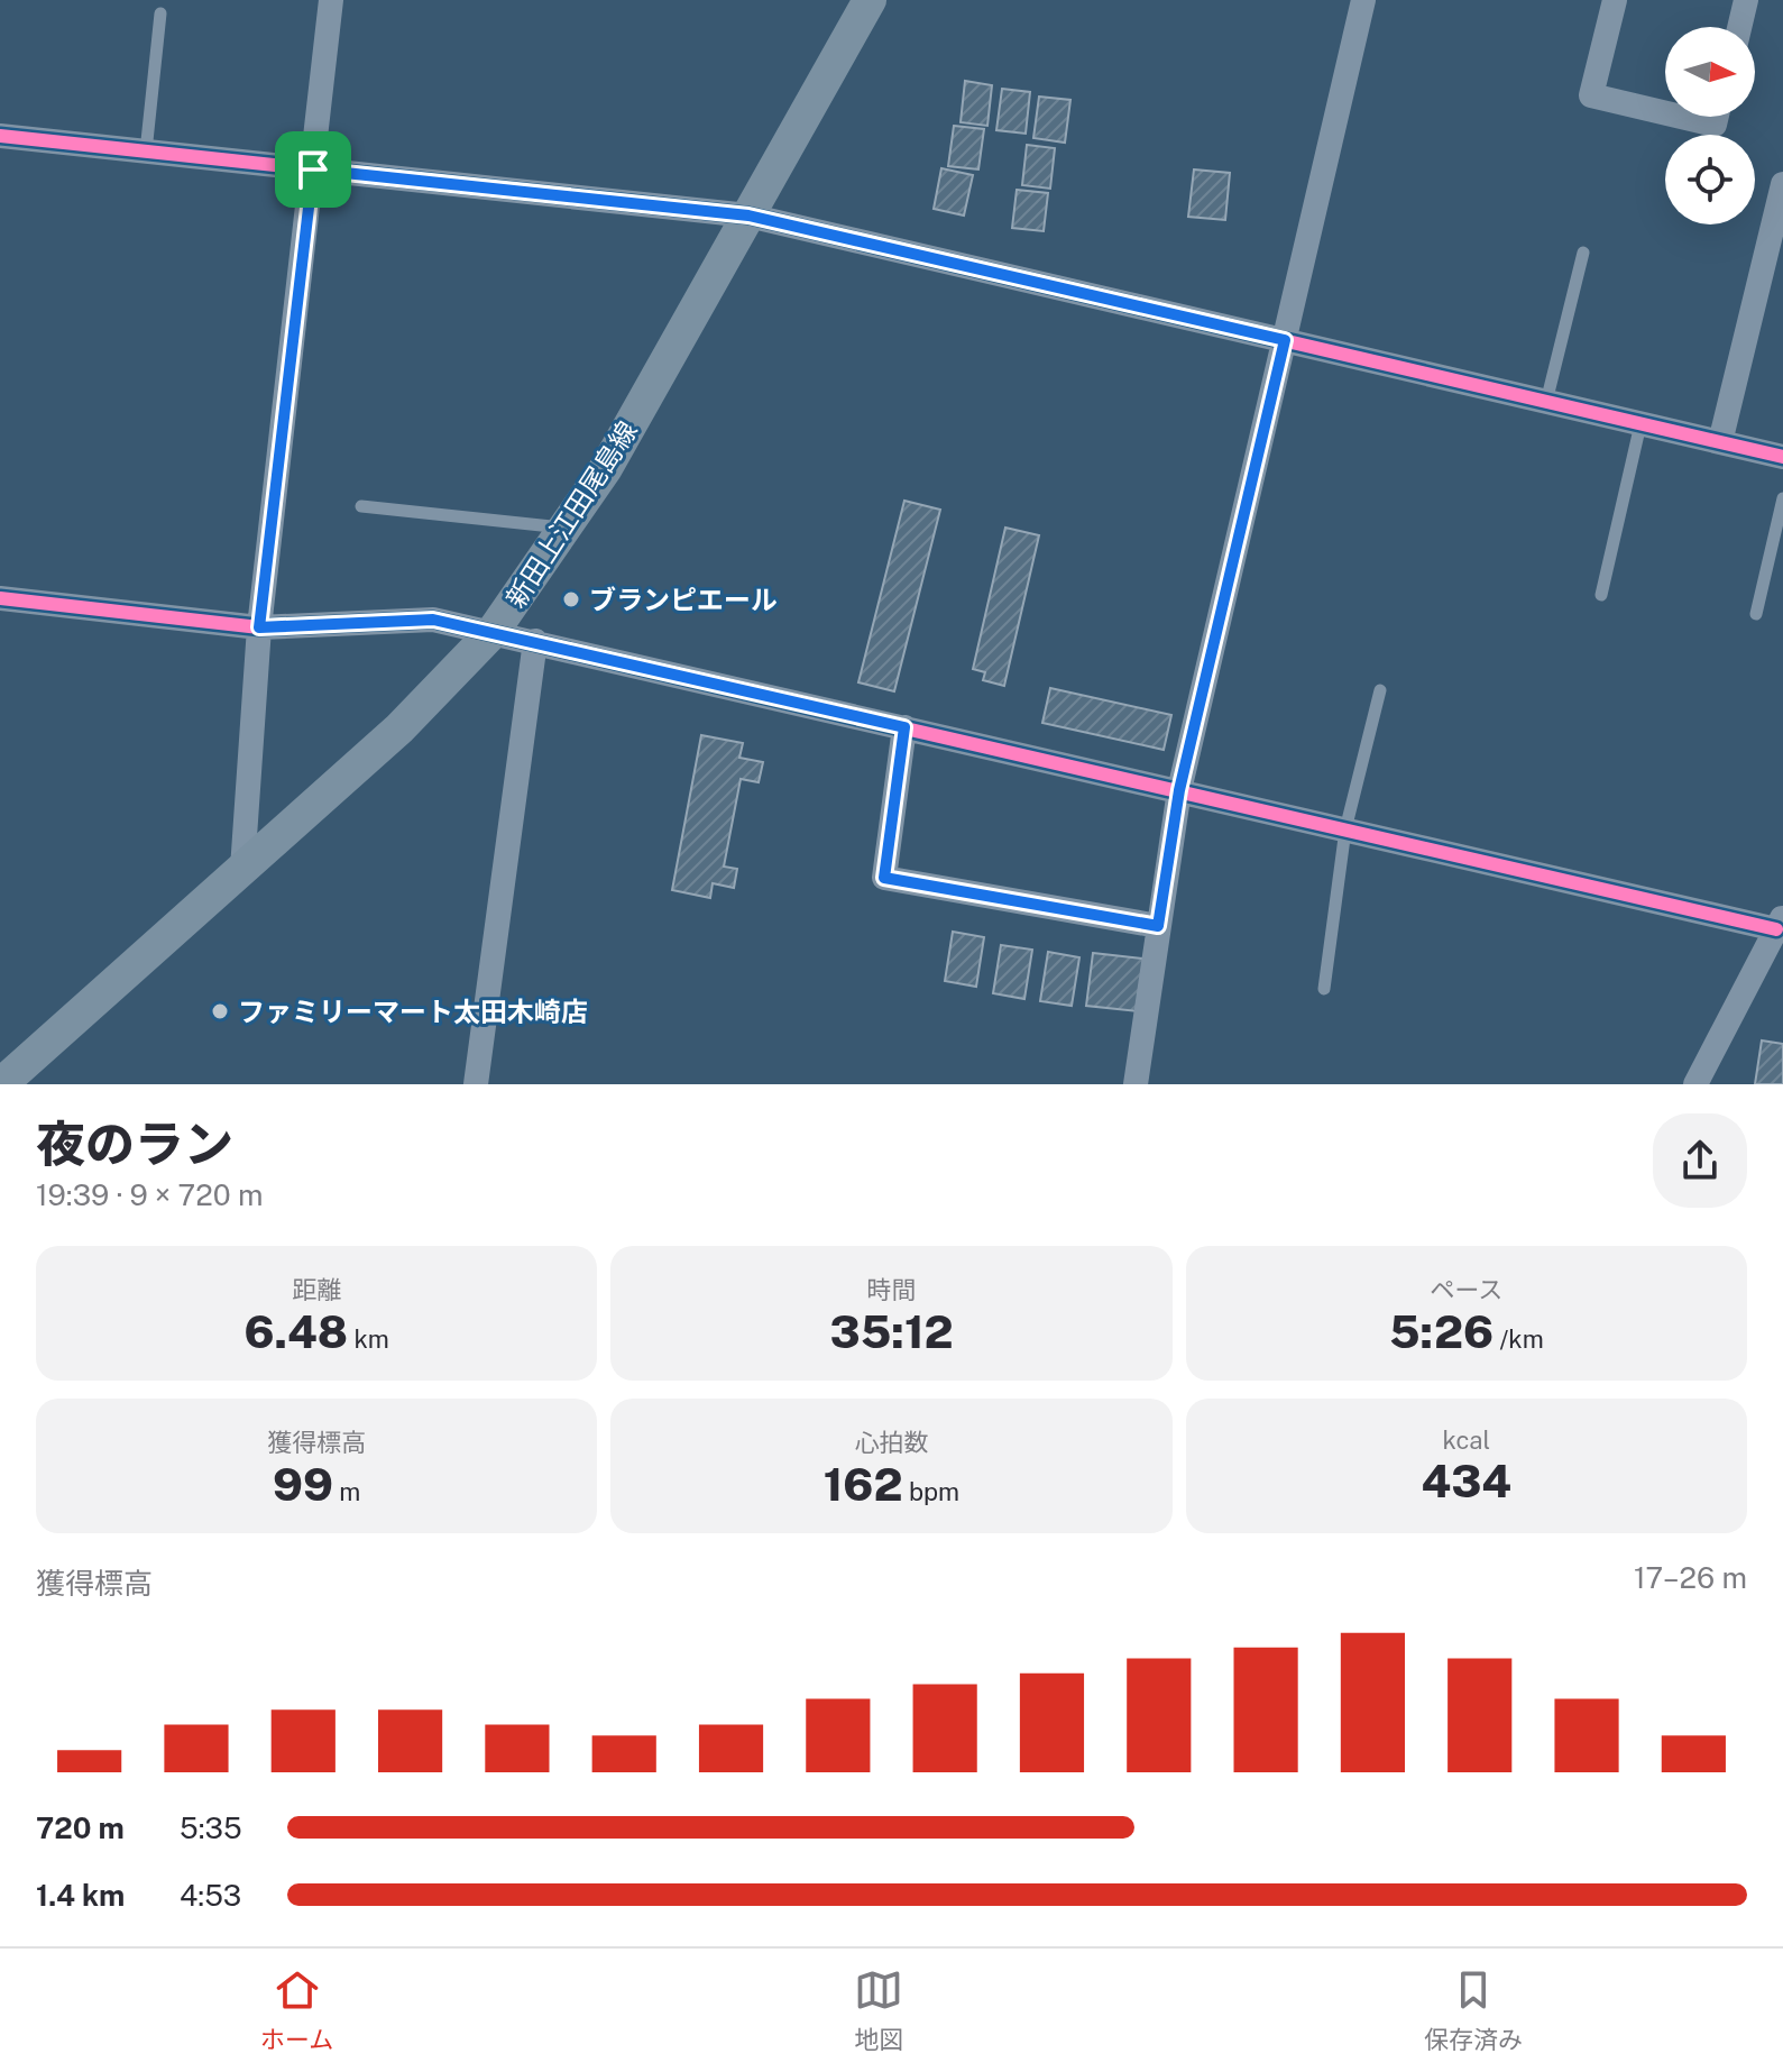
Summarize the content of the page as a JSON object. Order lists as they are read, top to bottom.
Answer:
{
  "streets": {
    "main road": ["新田上江田尾島線"]
  },
  "places": ["ブランピエール", "ファミリーマート太田木崎店"],
  "north": "right",
  "page": {
    "heading": ["夜のラン", "19:39 · 9 × 720 m"],
    "stats": [
      ["距離", "6.48 km"],
      ["時間", "35:12"],
      ["ペース", "5:26 /km"],
      ["獲得標高", "99 m"],
      ["心拍数", "162 bpm"],
      ["kcal", "434"]
    ],
    "chart": ["獲得標高", "17–26 m"],
    "list": [
      {
        "name": "720 m",
        "note": "5:35"
      },
      {
        "name": "1.4 km",
        "note": "4:53"
      }
    ],
    "tabs": ["ホーム", "地図", "保存済み"]
  }
}
